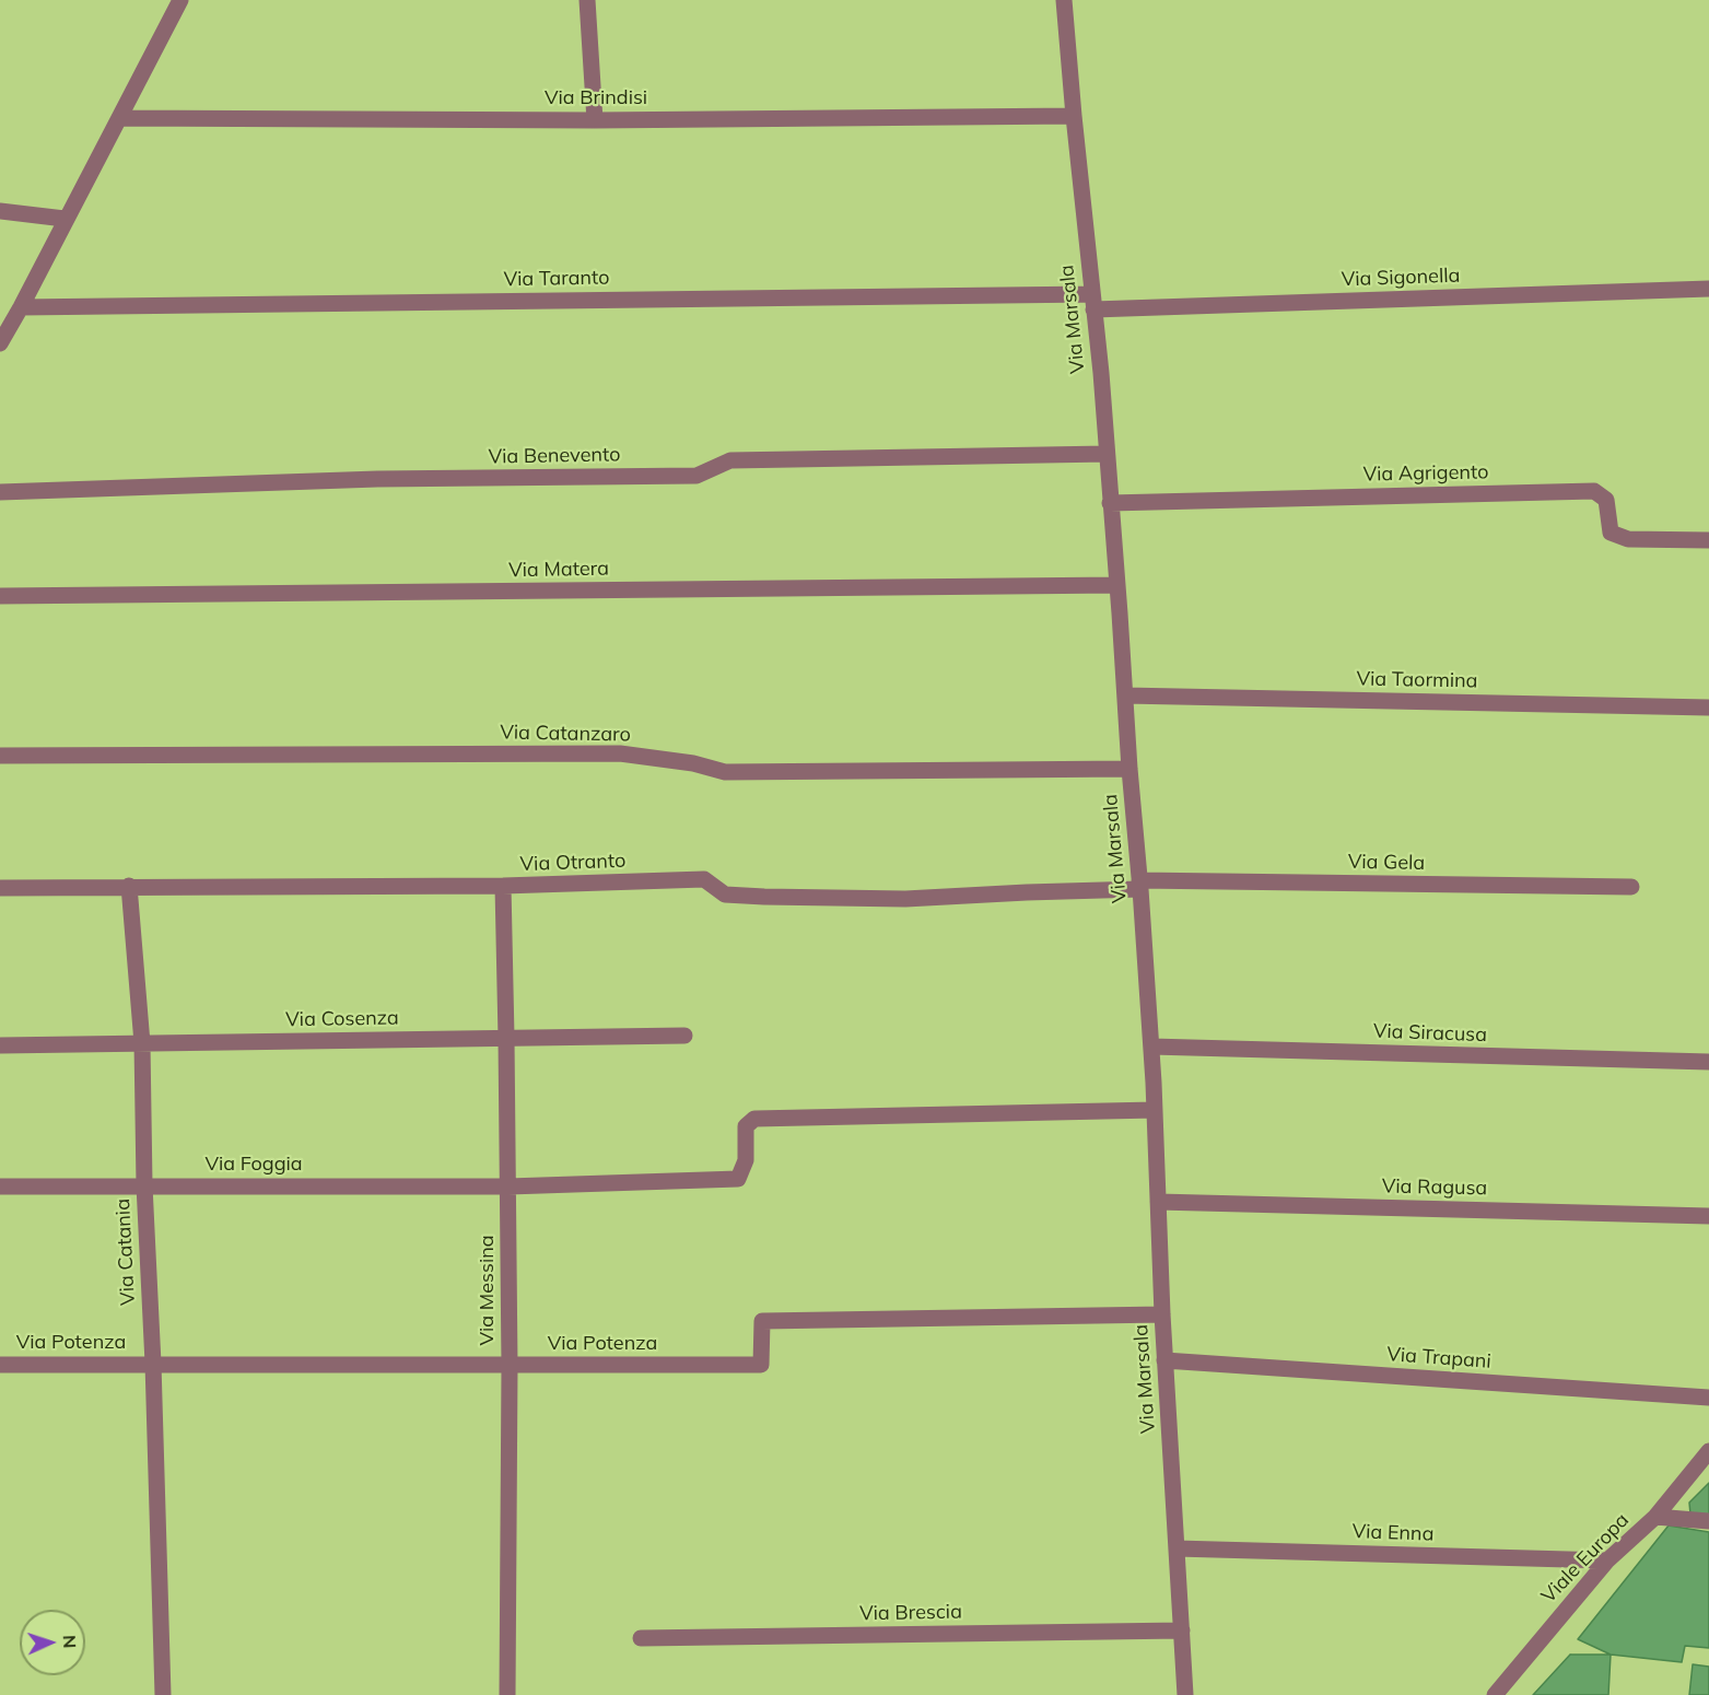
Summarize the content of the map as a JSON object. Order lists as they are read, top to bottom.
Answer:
{
  "streets": {
    "street": [
      "Via Brindisi",
      "Via Sigonella",
      "Via Taranto",
      "Via Marsala",
      "Via Benevento",
      "Via Agrigento",
      "Via Matera",
      "Via Taormina",
      "Via Catanzaro",
      "Via Otranto",
      "Via Gela",
      "Via Cosenza",
      "Via Siracusa",
      "Via Foggia",
      "Via Ragusa",
      "Via Catania",
      "Via Messina",
      "Via Potenza",
      "Via Trapani",
      "Via Enna",
      "Viale Europa",
      "Via Brescia"
    ]
  },
  "crossings": [
    ["Via Brindisi", "Via Marsala"],
    ["Via Sigonella", "Via Taranto"],
    ["Via Sigonella", "Via Marsala"],
    ["Via Taranto", "Via Marsala"],
    ["Via Marsala", "Via Benevento"],
    ["Via Marsala", "Via Agrigento"],
    ["Via Marsala", "Via Matera"],
    ["Via Marsala", "Via Taormina"],
    ["Via Marsala", "Via Catanzaro"],
    ["Via Marsala", "Via Otranto"],
    ["Via Marsala", "Via Gela"],
    ["Via Marsala", "Via Siracusa"],
    ["Via Marsala", "Via Foggia"],
    ["Via Marsala", "Via Ragusa"],
    ["Via Marsala", "Via Potenza"],
    ["Via Marsala", "Via Trapani"],
    ["Via Marsala", "Via Enna"],
    ["Via Marsala", "Via Brescia"],
    ["Via Otranto", "Via Gela"],
    ["Via Otranto", "Via Catania"],
    ["Via Otranto", "Via Messina"],
    ["Via Cosenza", "Via Catania"],
    ["Via Cosenza", "Via Messina"],
    ["Via Foggia", "Via Catania"],
    ["Via Foggia", "Via Messina"],
    ["Via Catania", "Via Potenza"],
    ["Via Messina", "Via Potenza"],
    ["Via Enna", "Viale Europa"]
  ],
  "north": "right"
}
